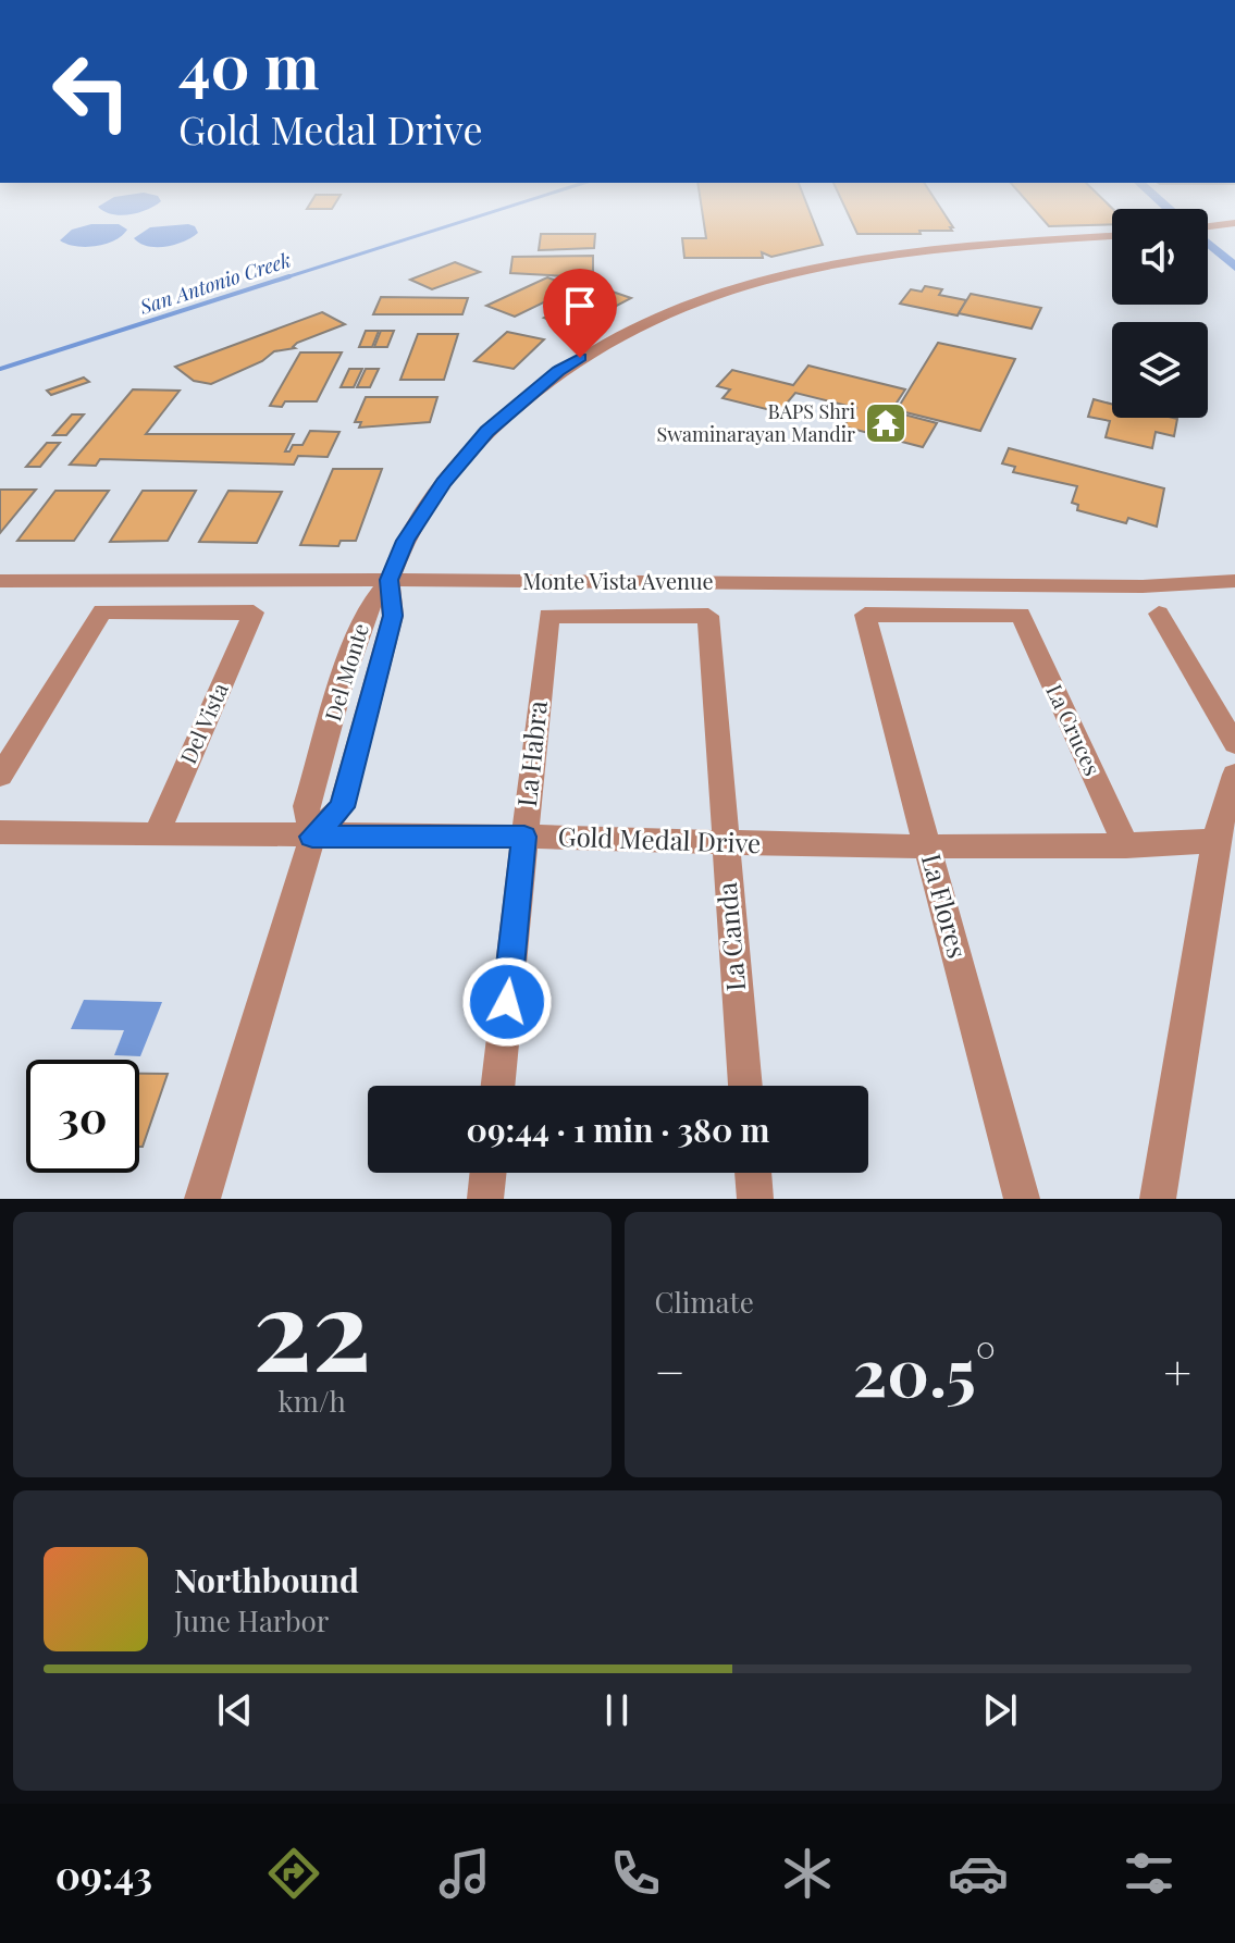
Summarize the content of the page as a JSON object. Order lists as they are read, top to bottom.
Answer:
{
  "streets": {
    "street": [
      "Monte Vista Avenue",
      "Del Monte",
      "Del Vista",
      "La Cruces",
      "La Habra",
      "Gold Medal Drive",
      "La Flores",
      "La Canda"
    ]
  },
  "crossings": [
    ["Monte Vista Avenue", "Del Monte"],
    ["Del Monte", "Gold Medal Drive"],
    ["Del Vista", "Gold Medal Drive"],
    ["La Cruces", "Gold Medal Drive"],
    ["La Cruces", "La Flores"],
    ["La Habra", "Gold Medal Drive"],
    ["La Habra", "La Canda"],
    ["Gold Medal Drive", "La Flores"],
    ["Gold Medal Drive", "La Canda"]
  ],
  "water": ["San Antonio Creek"],
  "places": {
    "temple": ["BAPS Shri Swaminarayan Mandir"]
  },
  "page": {
    "turn": ["40 m", "Gold Medal Drive"],
    "limit": "30",
    "trip": "09:44 · 1 min · 380 m",
    "tile": [
      ["22", "km/h"],
      "Climate"
    ],
    "heat": ["−", "20.5°", "+"],
    "song": ["Northbound", "June Harbor"],
    "tabs": "09:43"
  }
}
